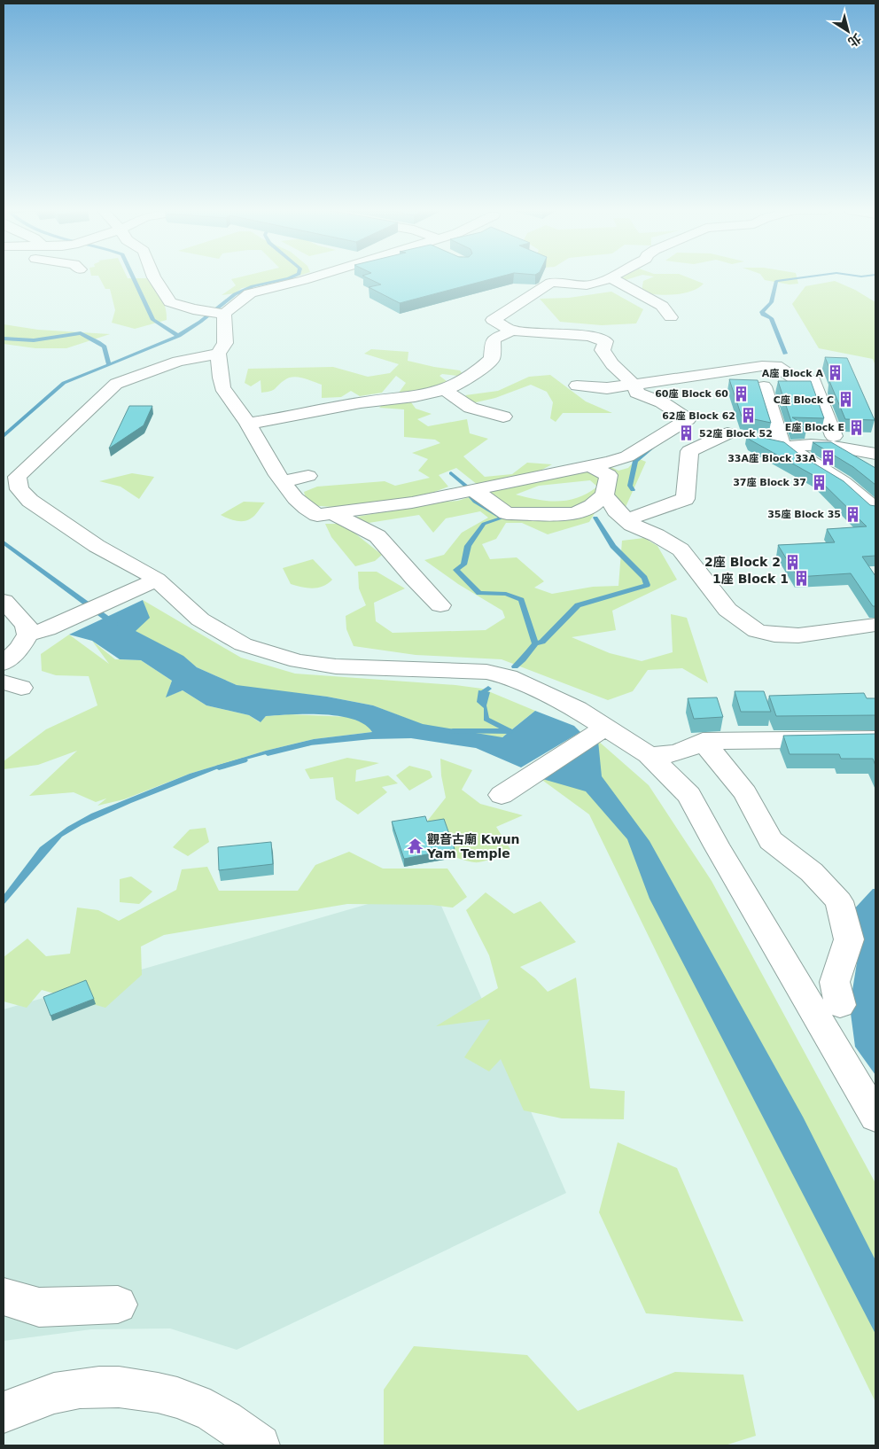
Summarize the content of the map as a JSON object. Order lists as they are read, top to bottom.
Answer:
{
  "places": {
    "building": [
      "A座 Block A",
      "60座 Block 60",
      "C座 Block C",
      "62座 Block 62",
      "E座 Block E",
      "52座 Block 52",
      "33A座 Block 33A",
      "37座 Block 37",
      "35座 Block 35",
      "2座 Block 2",
      "1座 Block 1"
    ],
    "temple": ["觀音古廟 Kwun Yam Temple"]
  },
  "north": "bottom right"
}
